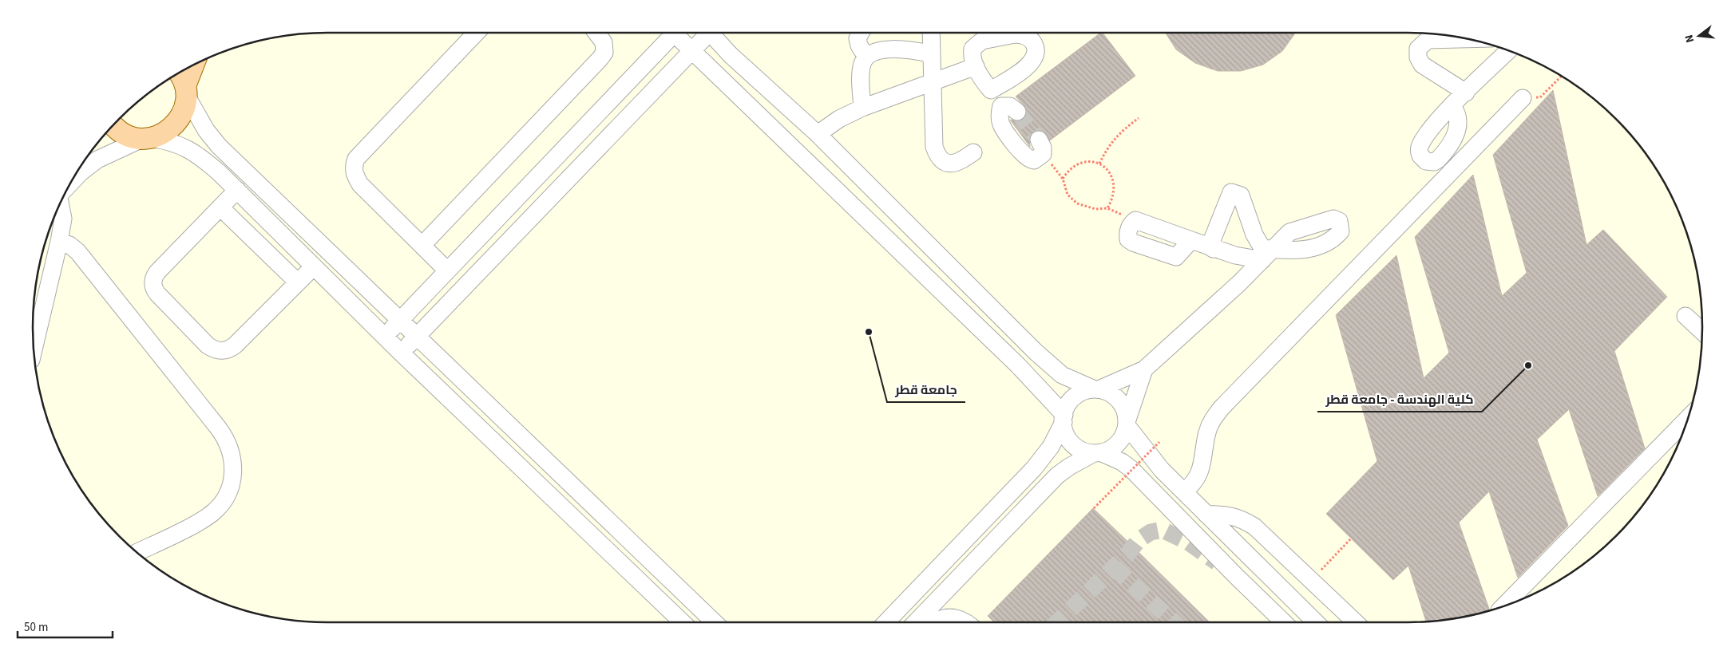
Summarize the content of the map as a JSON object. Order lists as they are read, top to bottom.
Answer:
{
  "places": ["جامعة قطر", "كلية الهندسة - جامعة قطر"],
  "scale_bar": "50 m",
  "north": "left"
}
